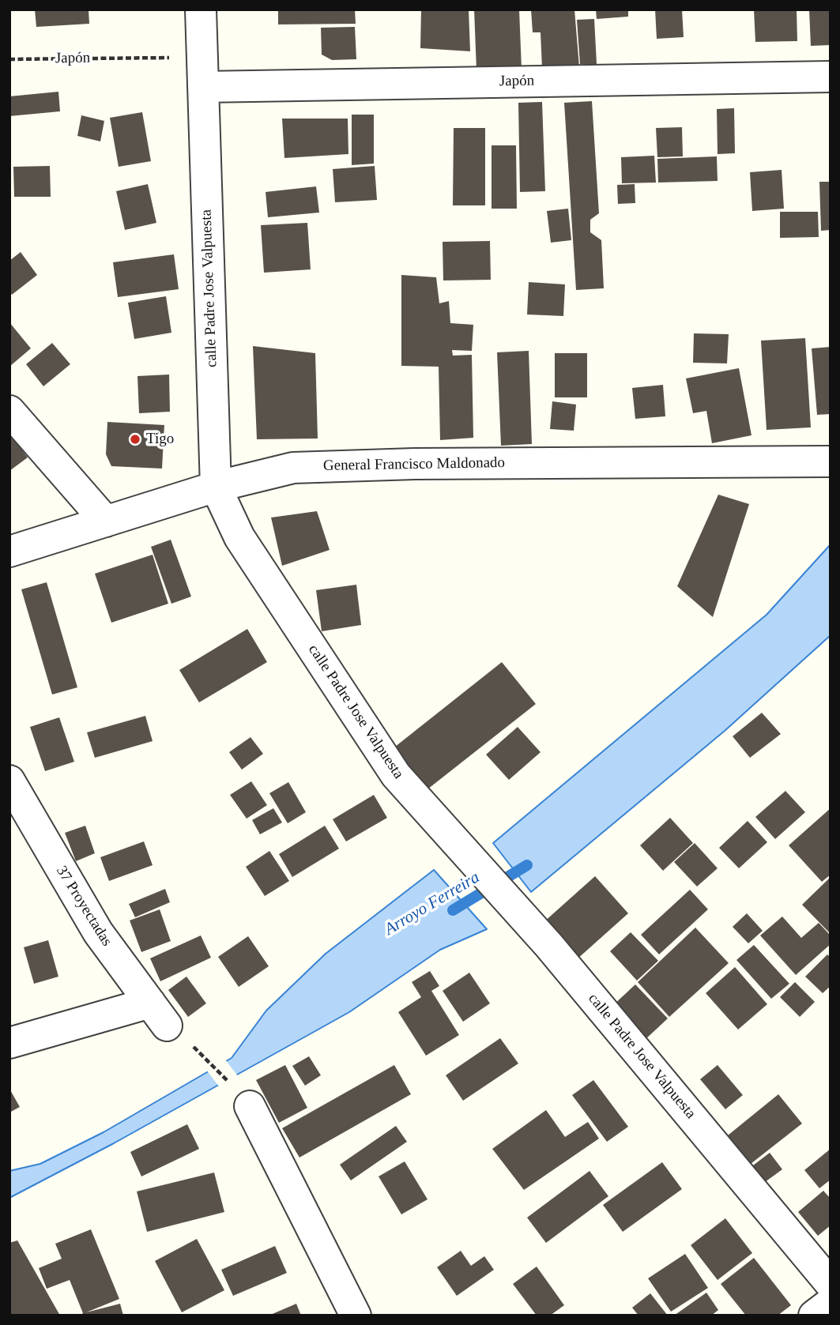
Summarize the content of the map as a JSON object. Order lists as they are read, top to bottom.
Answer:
{
  "streets": {
    "street": [
      "Japón",
      "calle Padre Jose Valpuesta",
      "General Francisco Maldonado",
      "37 Proyectadas"
    ]
  },
  "crossings": [
    ["Japón", "calle Padre Jose Valpuesta"],
    ["calle Padre Jose Valpuesta", "General Francisco Maldonado"]
  ],
  "water": ["Arroyo Ferreira"],
  "places": ["Tigo"]
}
